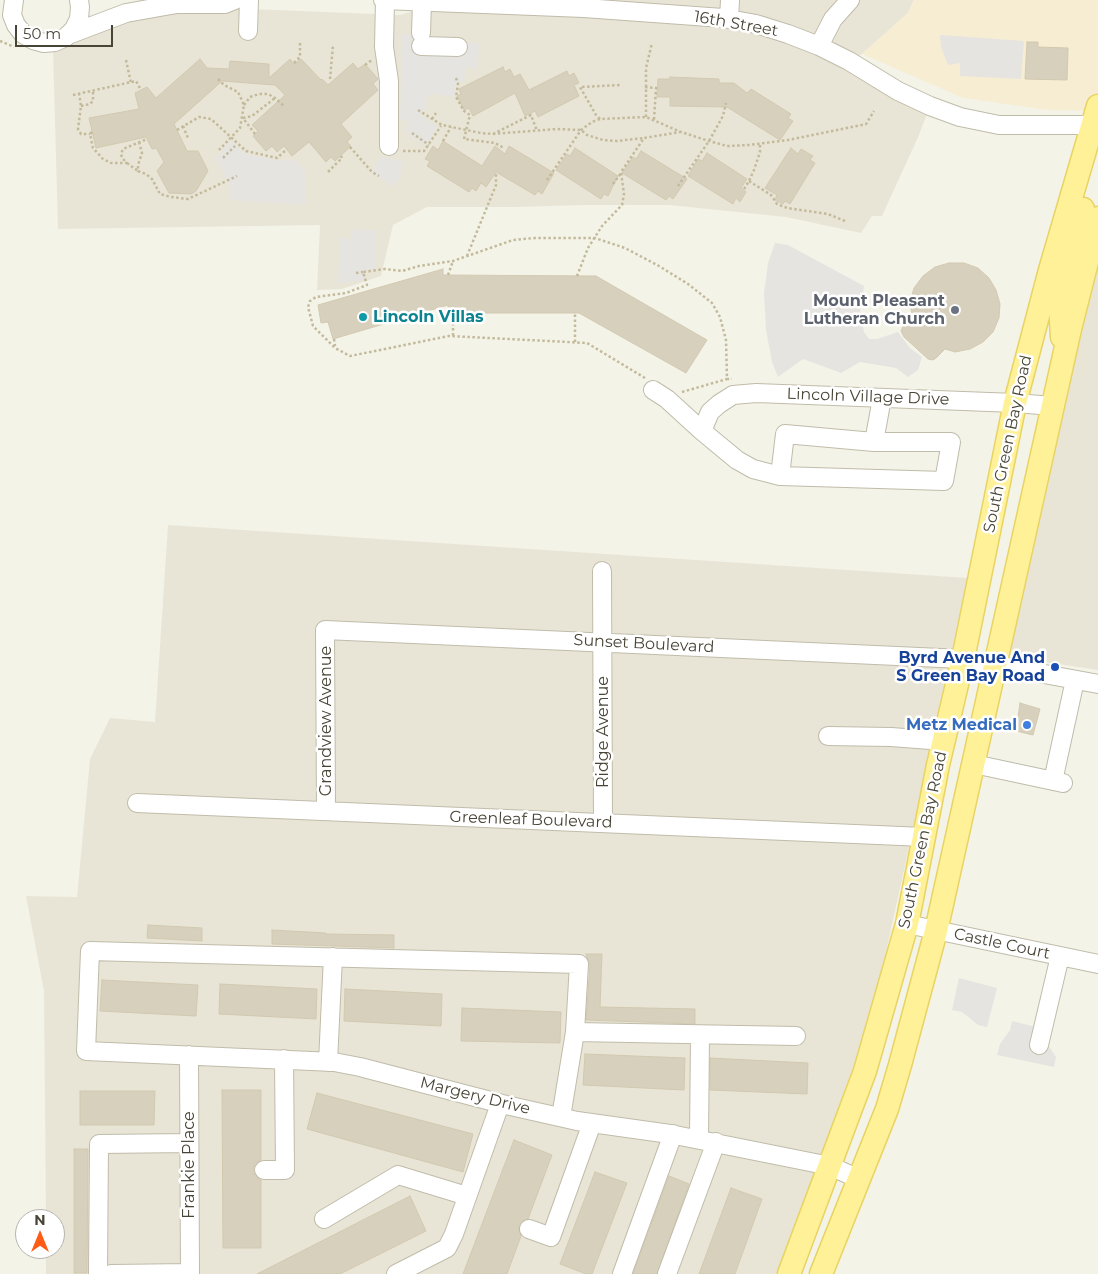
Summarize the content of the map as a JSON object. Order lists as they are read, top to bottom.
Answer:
{
  "streets": {
    "main road": ["South Green Bay Road"],
    "street": [
      "16th Street",
      "Lincoln Village Drive",
      "Sunset Boulevard",
      "Grandview Avenue",
      "Ridge Avenue",
      "Greenleaf Boulevard",
      "Castle Court",
      "Margery Drive",
      "Frankie Place"
    ]
  },
  "crossings": [
    ["16th Street", "South Green Bay Road"],
    ["Lincoln Village Drive", "South Green Bay Road"],
    ["South Green Bay Road", "Sunset Boulevard"],
    ["South Green Bay Road", "Greenleaf Boulevard"],
    ["South Green Bay Road", "Castle Court"],
    ["South Green Bay Road", "Margery Drive"],
    ["Sunset Boulevard", "Grandview Avenue"],
    ["Sunset Boulevard", "Ridge Avenue"],
    ["Grandview Avenue", "Greenleaf Boulevard"],
    ["Ridge Avenue", "Greenleaf Boulevard"],
    ["Margery Drive", "Frankie Place"]
  ],
  "places": [
    "Mount Pleasant Lutheran Church",
    "Lincoln Villas",
    "Byrd Avenue And S Green Bay Road",
    "Metz Medical"
  ],
  "scale_bar": "50 m",
  "north": "top"
}
